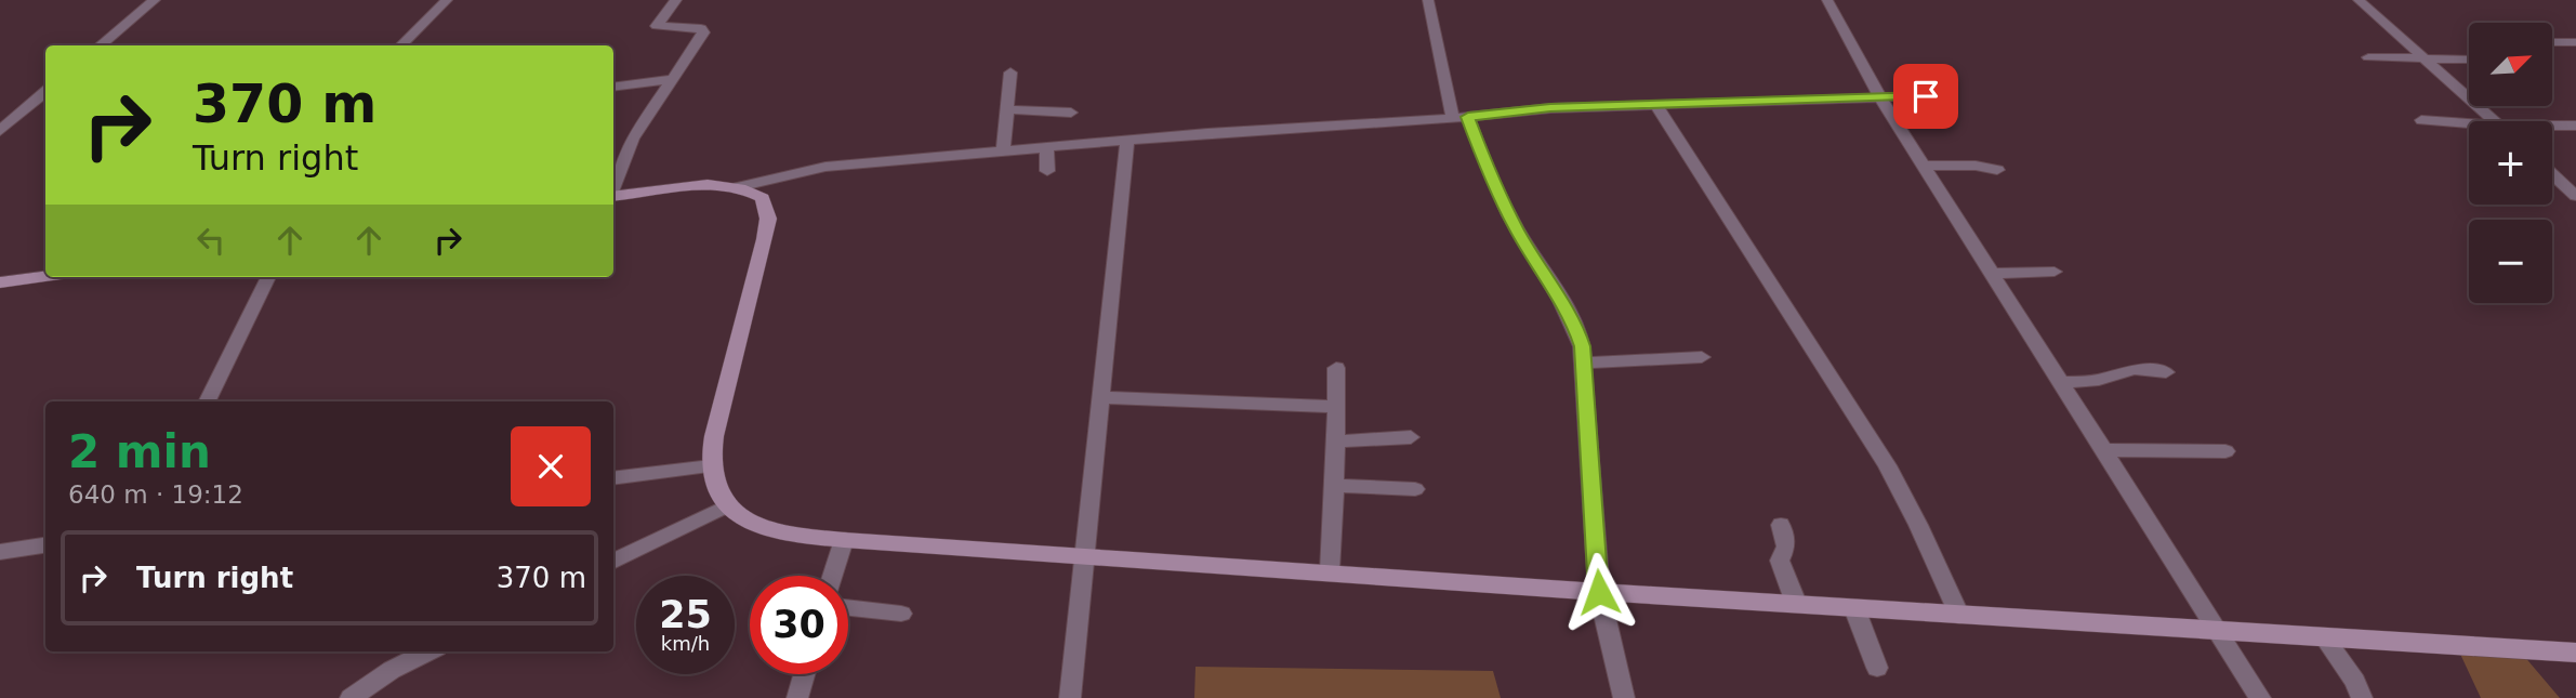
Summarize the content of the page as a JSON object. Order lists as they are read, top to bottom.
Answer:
{
  "north": "top right",
  "page": {
    "map_buttons": ["+", "−"],
    "turn": ["370 m", "Turn right"],
    "heading": ["2 min", "640 m · 19:12"],
    "list": [
      {
        "name": "Turn right",
        "value": "370 m"
      }
    ],
    "speed": "25 km/h",
    "limit": "30"
  }
}
